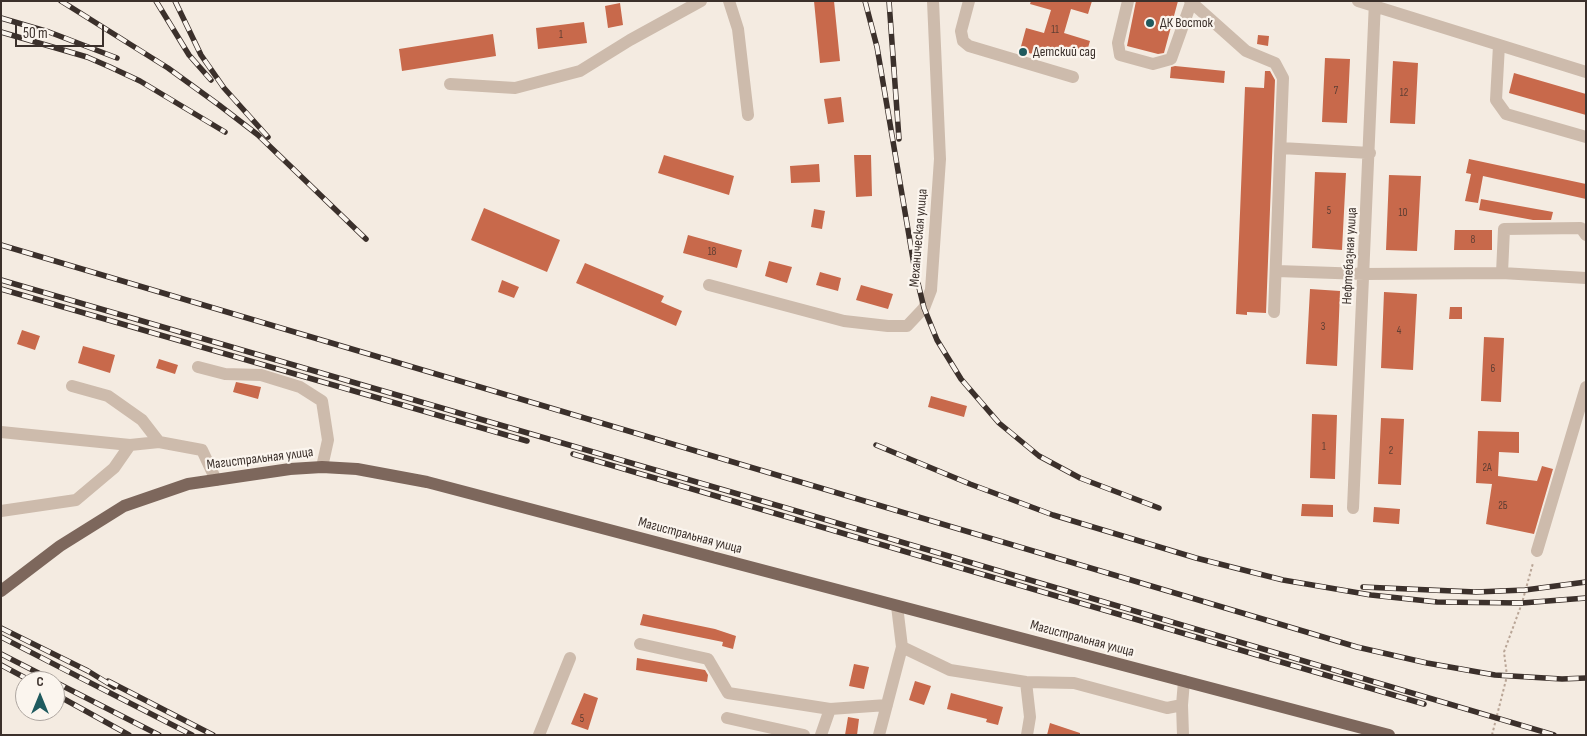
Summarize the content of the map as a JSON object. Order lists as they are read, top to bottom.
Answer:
{
  "streets": {
    "main road": ["Магистральная улица"],
    "street": ["Механическая улица", "Нефтебазная улица"]
  },
  "places": ["ДК Восток", "Детский сад"],
  "house_numbers": [
    "11",
    "1",
    "7",
    "12",
    "5",
    "10",
    "8",
    "18",
    "3",
    "4",
    "6",
    "1",
    "2",
    "2А",
    "2Б",
    "5"
  ],
  "scale_bar": "50 m",
  "north": "top"
}
